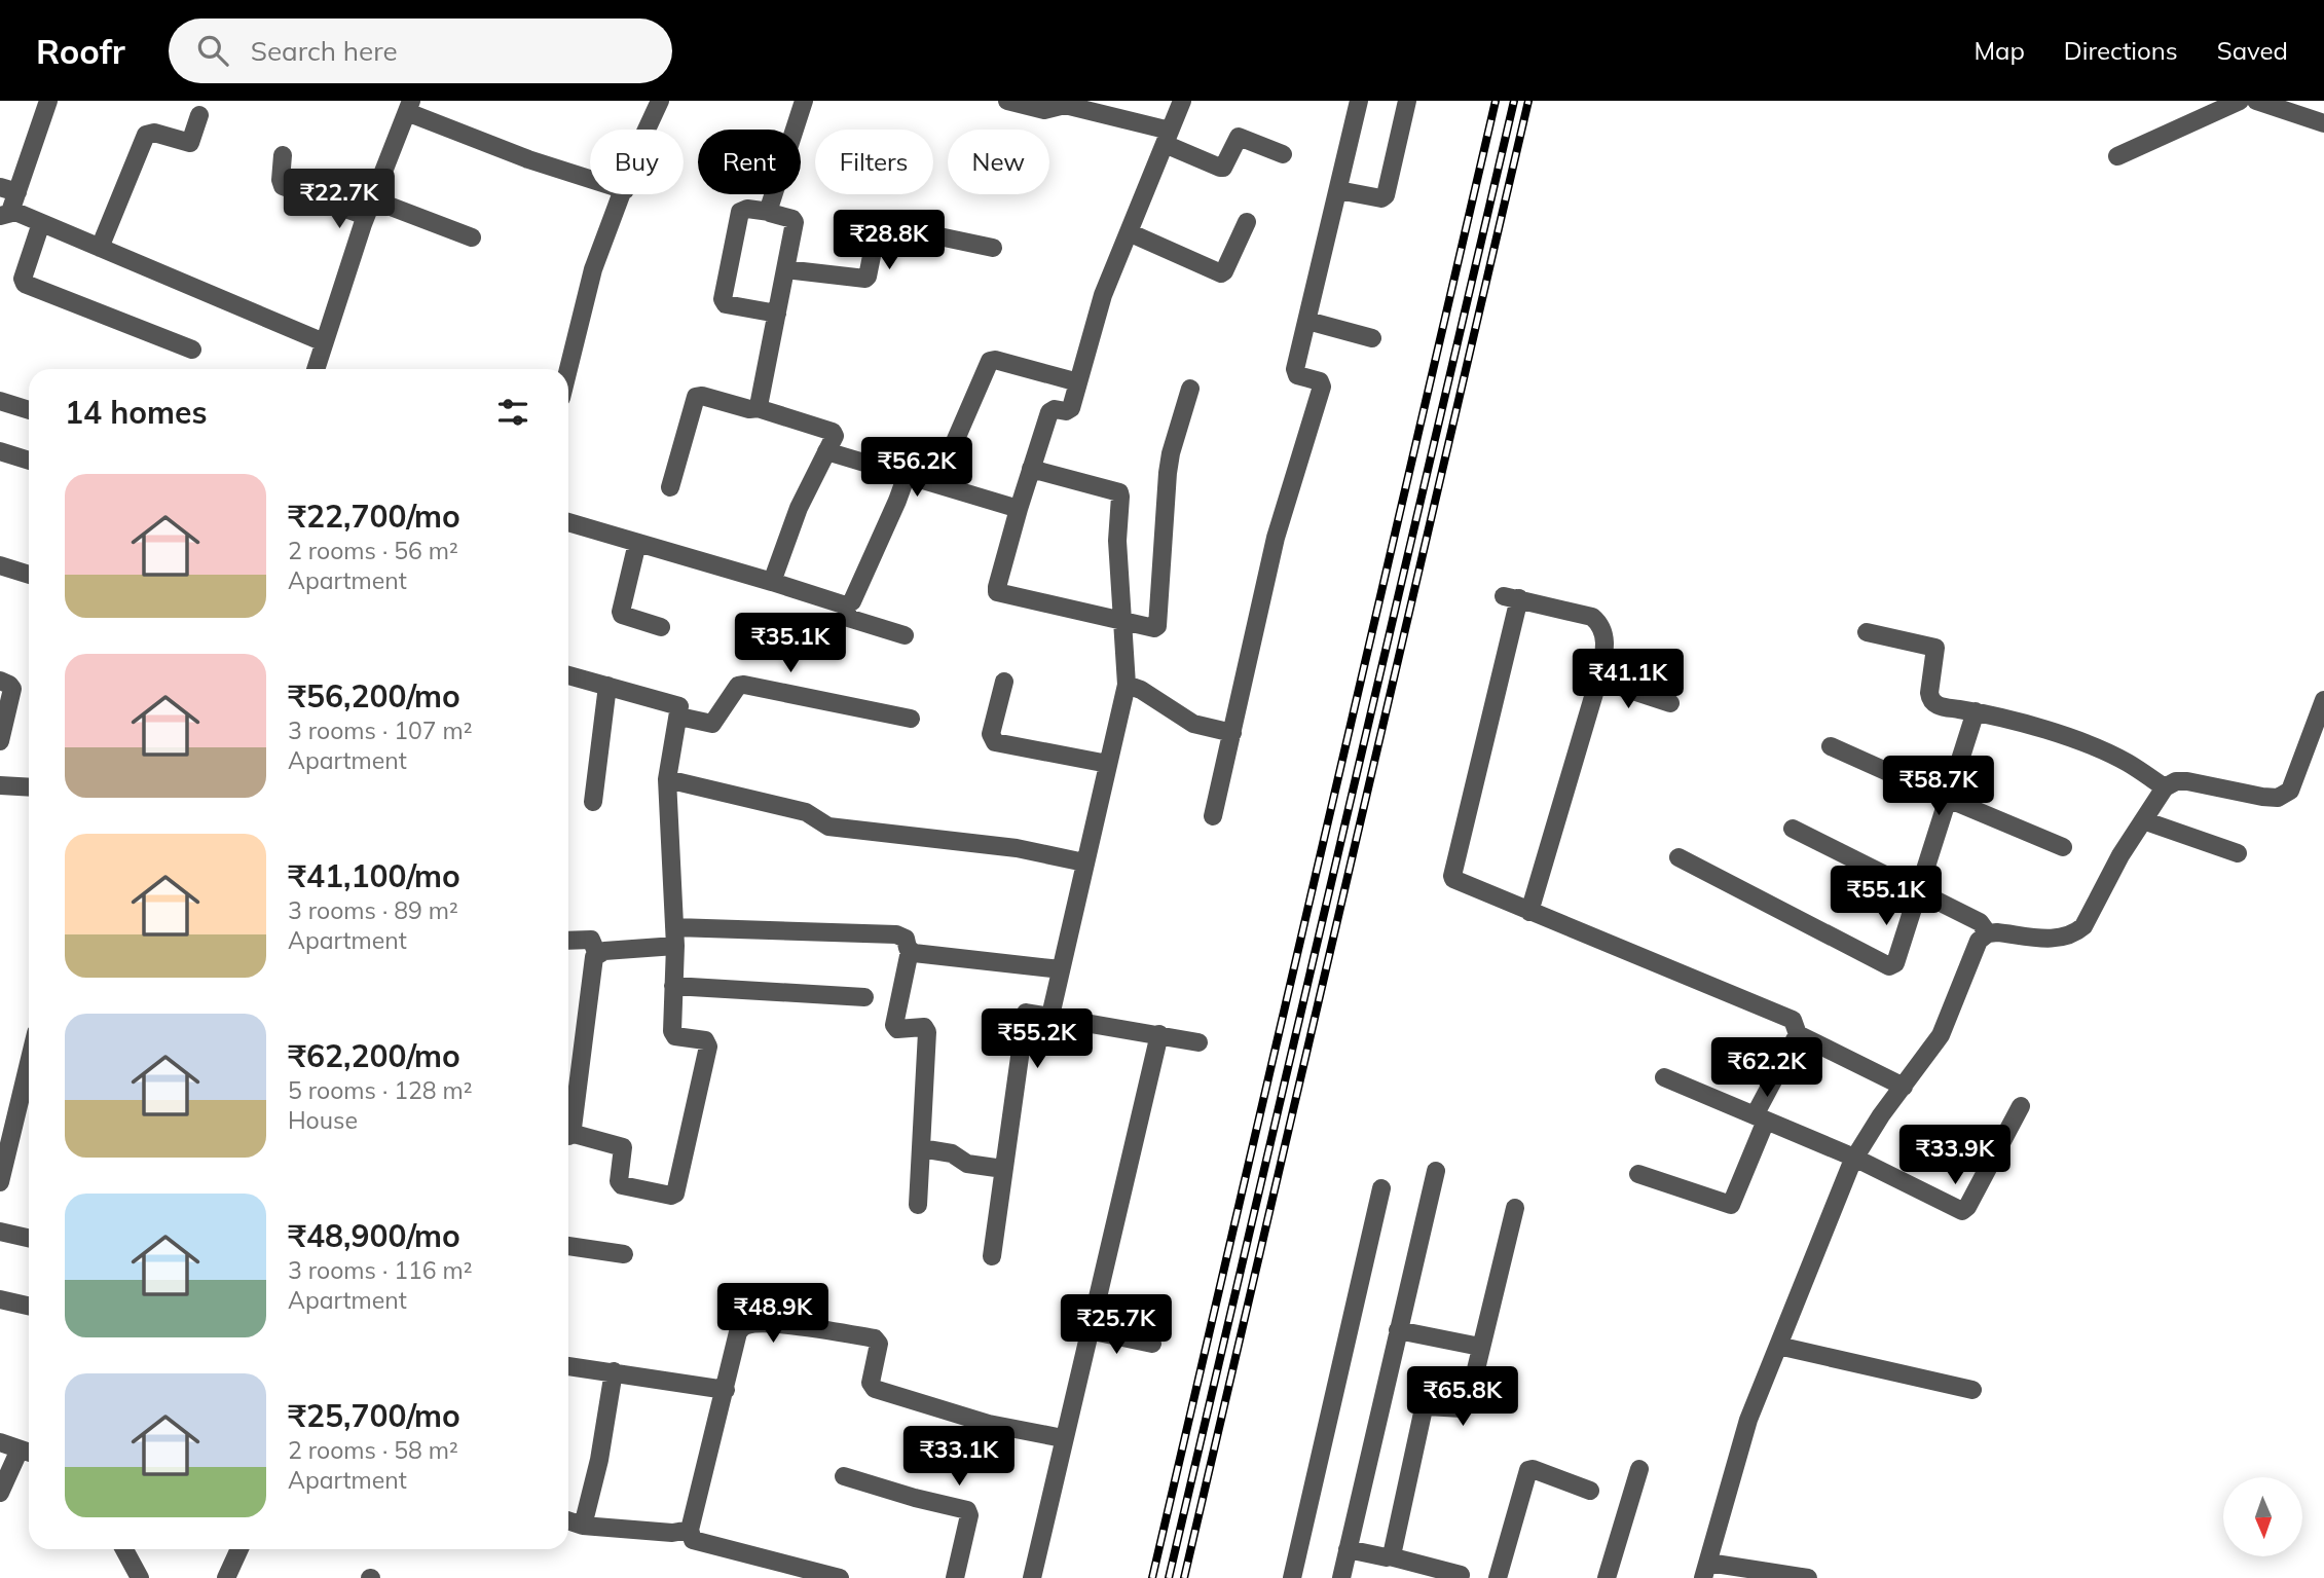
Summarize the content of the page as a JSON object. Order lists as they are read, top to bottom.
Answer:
{
  "north": "bottom",
  "page": {
    "header": "Roofr",
    "search": "Search here",
    "nav": ["Map", "Directions", "Saved"],
    "chip": [
      "Buy",
      "Rent",
      "Filters",
      "New"
    ],
    "price": [
      "₹22.7K",
      "₹28.8K",
      "₹56.2K",
      "₹35.1K",
      "₹41.1K",
      "₹58.7K",
      "₹55.1K",
      "₹55.2K",
      "₹62.2K",
      "₹33.9K",
      "₹48.9K",
      "₹25.7K",
      "₹65.8K",
      "₹33.1K"
    ],
    "heading": "14 homes",
    "list": [
      {
        "name": "₹22,700/mo",
        "note": "2 rooms · 56 m² · Apartment"
      },
      {
        "name": "₹56,200/mo",
        "note": "3 rooms · 107 m² · Apartment"
      },
      {
        "name": "₹41,100/mo",
        "note": "3 rooms · 89 m² · Apartment"
      },
      {
        "name": "₹62,200/mo",
        "note": "5 rooms · 128 m² · House"
      },
      {
        "name": "₹48,900/mo",
        "note": "3 rooms · 116 m² · Apartment"
      },
      {
        "name": "₹25,700/mo",
        "note": "2 rooms · 58 m² · Apartment"
      }
    ]
  }
}
